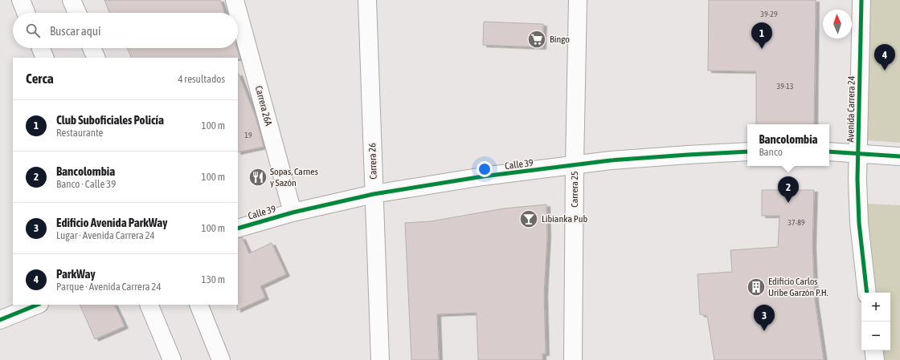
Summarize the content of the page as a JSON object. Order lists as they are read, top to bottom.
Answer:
{
  "streets": {
    "street": [
      "Carrera 26A",
      "Avenida Carrera 24",
      "Carrera 26",
      "Calle 39",
      "Carrera 25"
    ]
  },
  "crossings": [
    ["Carrera 26A", "Calle 39"],
    ["Carrera 26", "Calle 39"],
    ["Calle 39", "Carrera 25"]
  ],
  "places": {
    "supermarket": ["Bingo"],
    "restaurant": ["Sopas, Carnes y Sazón"],
    "bar": ["Libianka Pub"],
    "building": ["Edificio Carlos Uribe Garzón P.H."]
  },
  "house_numbers": [
    "39-29",
    "39-13",
    "19",
    "37-89"
  ],
  "north": "top",
  "page": {
    "search": "Buscar aquí",
    "pins": [
      "1",
      "4",
      "2",
      "3"
    ],
    "heading": ["Cerca", "4 resultados"],
    "list": [
      {
        "mark": "1",
        "name": "Club Suboficiales Policía",
        "note": "Restaurante",
        "value": "100 m"
      },
      {
        "mark": "2",
        "name": "Bancolombia",
        "note": "Banco · Calle 39",
        "value": "100 m"
      },
      {
        "mark": "3",
        "name": "Edificio Avenida ParkWay",
        "note": "Lugar · Avenida Carrera 24",
        "value": "100 m"
      },
      {
        "mark": "4",
        "name": "ParkWay",
        "note": "Parque · Avenida Carrera 24",
        "value": "130 m"
      }
    ],
    "popup": ["Bancolombia", "Banco"],
    "map_buttons": ["+", "−"]
  }
}
